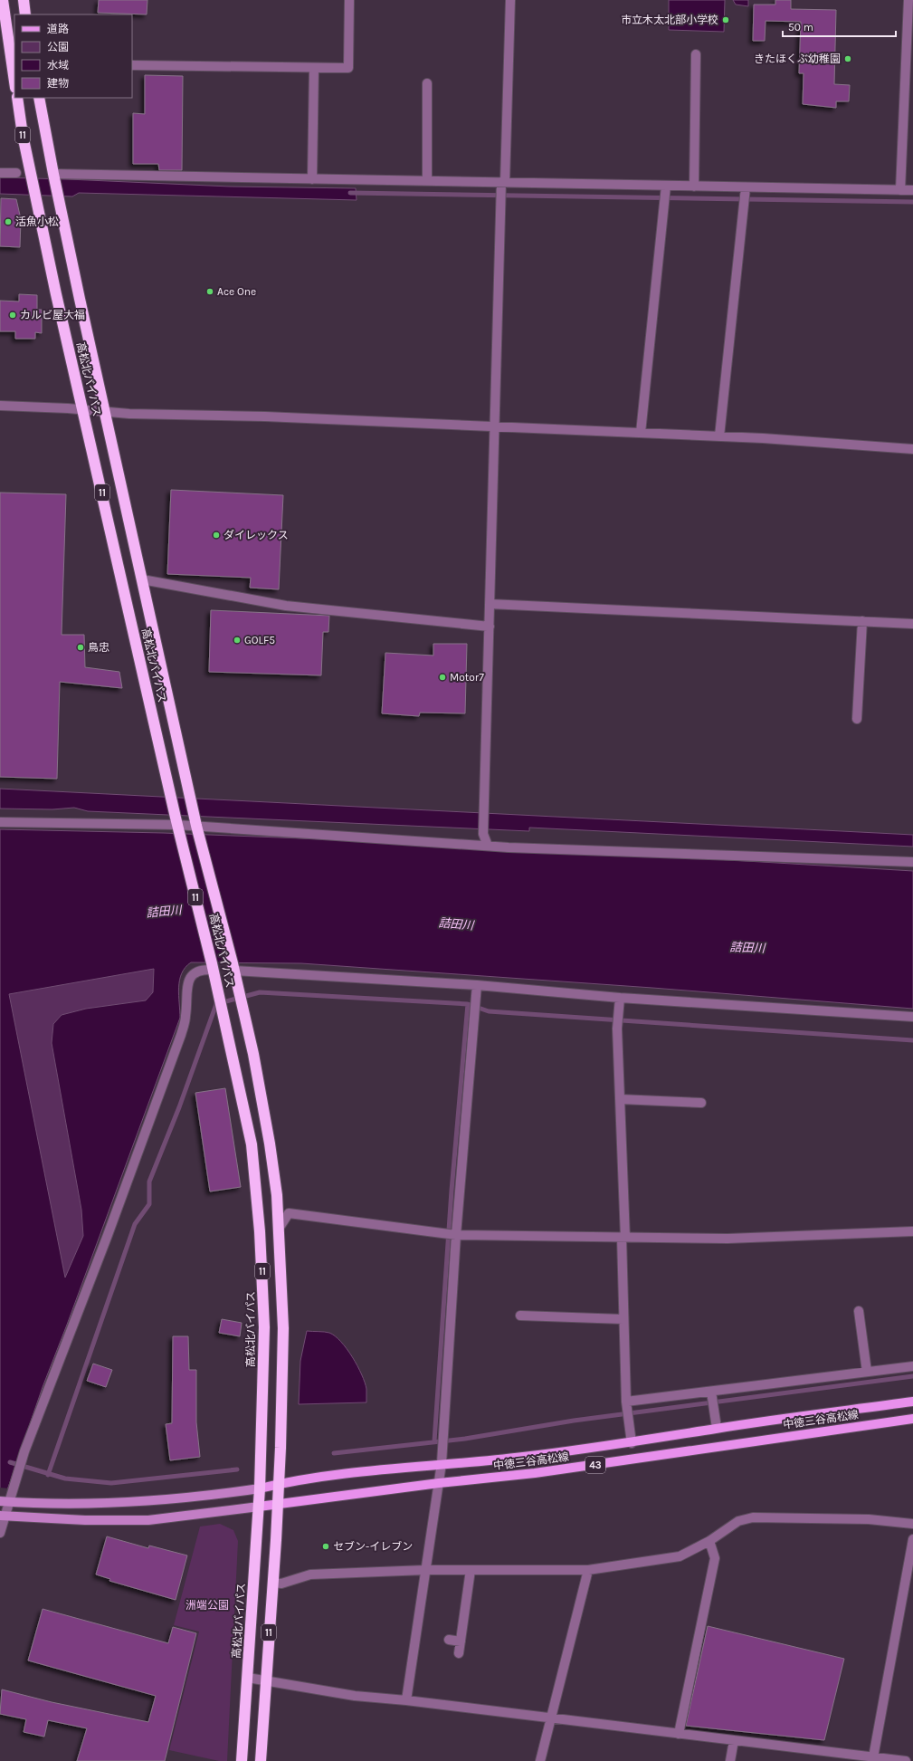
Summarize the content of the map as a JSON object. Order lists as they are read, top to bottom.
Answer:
{
  "streets": {
    "highway": ["11", "高松北バイパス"],
    "main road": ["中徳三谷高松線", "43"]
  },
  "crossings": [
    ["高松北バイパス", "中徳三谷高松線"]
  ],
  "water": ["詰田川"],
  "parks": ["洲端公園"],
  "places": [
    "市立木太北部小学校",
    "きたほくぶ幼稚園",
    "活魚小松",
    "Ace One",
    "カルビ屋大福",
    "ダイレックス",
    "GOLF5",
    "鳥忠",
    "Motor7",
    "セブン-イレブン"
  ],
  "legend": [
    "道路",
    "公園",
    "水域",
    "建物"
  ],
  "scale_bar": "50 m"
}
